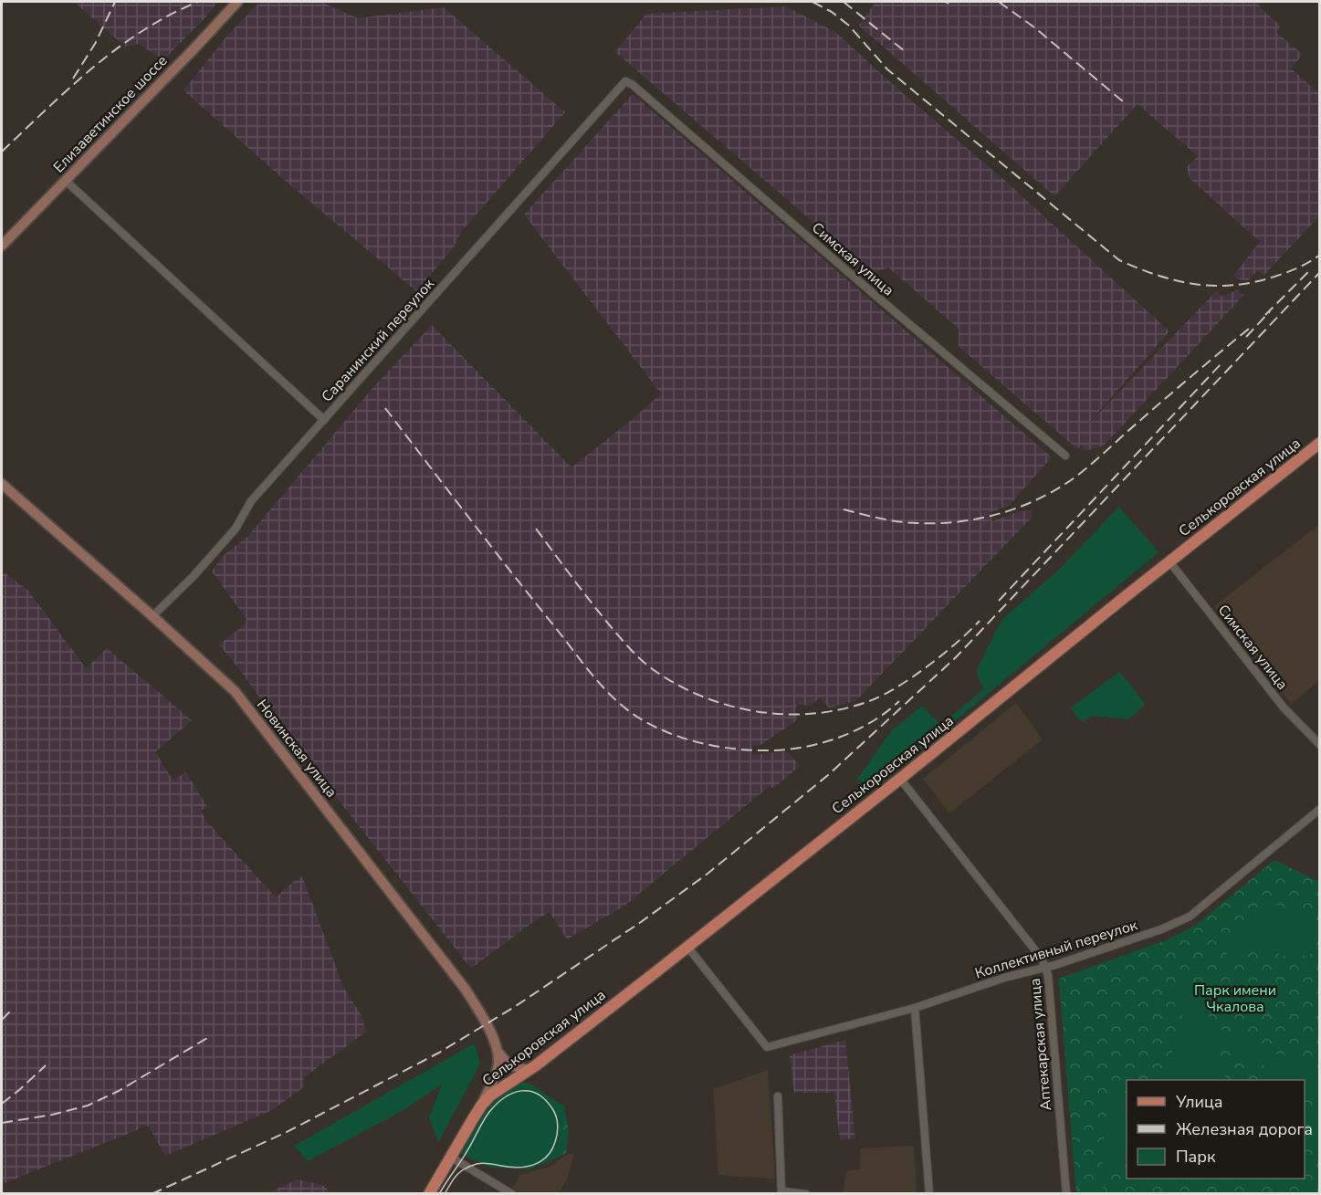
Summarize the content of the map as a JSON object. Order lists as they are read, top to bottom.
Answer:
{
  "streets": {
    "main road": ["Елизаветинское шоссе", "Селькоровская улица", "Новинская улица"],
    "street": [
      "Симская улица",
      "Саранинский переулок",
      "Коллективный переулок",
      "Аптекарская улица"
    ]
  },
  "crossings": [
    ["Симская улица", "Саранинский переулок"],
    ["Симская улица", "Селькоровская улица"],
    ["Саранинский переулок", "Новинская улица"],
    ["Селькоровская улица", "Новинская улица"],
    ["Селькоровская улица", "Коллективный переулок"],
    ["Селькоровская улица", "Аптекарская улица"],
    ["Коллективный переулок", "Аптекарская улица"]
  ],
  "parks": ["Парк имени Чкалова"],
  "legend": ["Улица", "Железная дорога", "Парк"]
}
